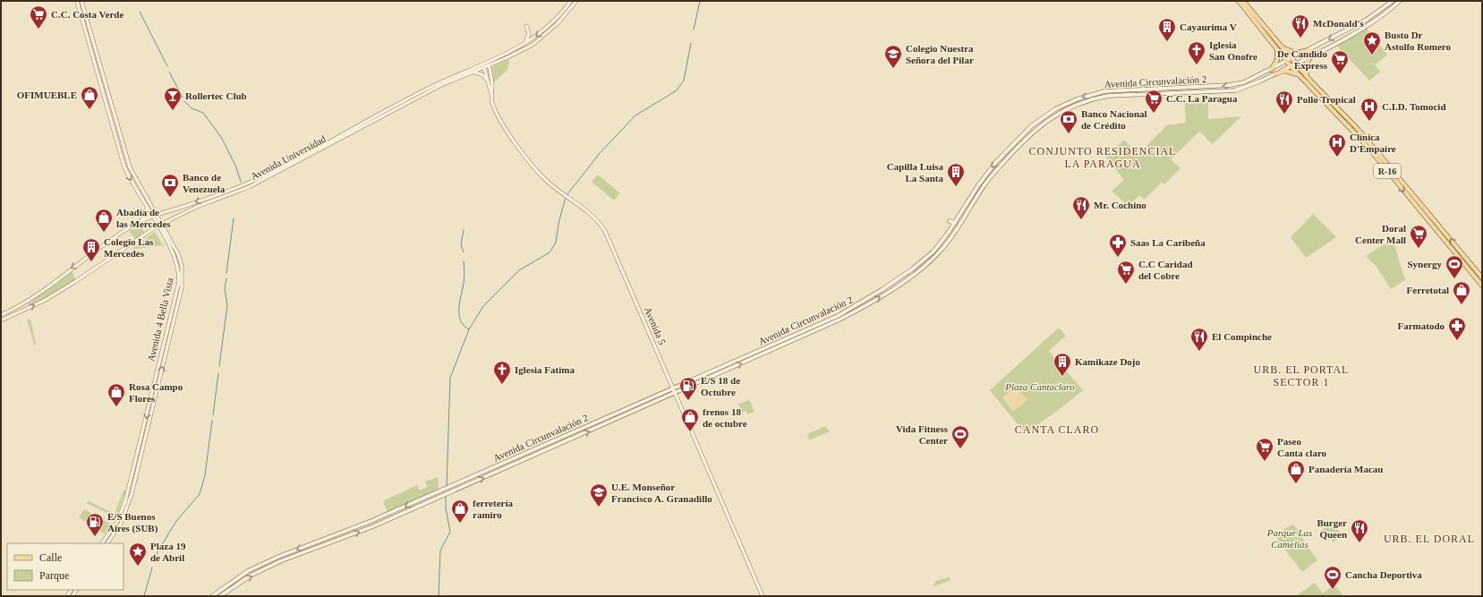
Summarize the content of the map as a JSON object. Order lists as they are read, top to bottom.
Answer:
{
  "streets": {
    "main road": ["Avenida Circunvalación 2", "R-16"],
    "street": ["Avenida Universidad", "Avenida 4 Bella Vista", "Avenida 5"]
  },
  "crossings": [
    ["Avenida Circunvalación 2", "R-16"],
    ["Avenida Circunvalación 2", "Avenida 5"],
    ["Avenida Universidad", "Avenida 4 Bella Vista"],
    ["Avenida Universidad", "Avenida 5"]
  ],
  "districts": [
    "CONJUNTO RESIDENCIAL LA PARAGUA",
    "URB. EL PORTAL SECTOR 1",
    "CANTA CLARO",
    "URB. EL DORAL"
  ],
  "parks": ["Plaza Cantaclaro", "Parque Las Camelias"],
  "places": {
    "supermarket": [
      "C.C. Costa Verde",
      "De Candido Express",
      "C.C. La Paragua",
      "Doral Center Mall",
      "C.C Caridad del Cobre",
      "Paseo Canta claro"
    ],
    "restaurant": [
      "McDonald's",
      "Pollo Tropical",
      "Mr. Cochino",
      "El Compinche",
      "Burger Queen"
    ],
    "building": [
      "Cayaurima V",
      "Capilla Luisa La Santa",
      "Colegio Las Mercedes",
      "Kamikaze Dojo"
    ],
    "place": ["Busto Dr Astolfo Romero", "Plaza 19 de Abril"],
    "church": ["Iglesia San Onofre", "Iglesia Fatima"],
    "school or university": ["Colegio Nuestra Señora del Pilar", "U.E. Monseñor Francisco A. Granadillo"],
    "shop": [
      "OFIMUEBLE",
      "Abadía de las Mercedes",
      "Ferretotal",
      "Rosa Campo Flores",
      "frenos 18 de octubre",
      "Panadería Macau",
      "ferretería ramiro"
    ],
    "bar": ["Rollertec Club"],
    "hospital": ["C.I.D. Tomocid", "Clínica D'Empaire"],
    "bank": ["Banco Nacional de Crédito", "Banco de Venezuela"],
    "pharmacy": ["Saas La Caribeña", "Farmatodo"],
    "sports": ["Synergy", "Vida Fitness Center", "Cancha Deportiva"],
    "fuel station": ["E/S 18 de Octubre", "E/S Buenos Aires (SUB)"]
  },
  "legend": ["Calle", "Parque"]
}
